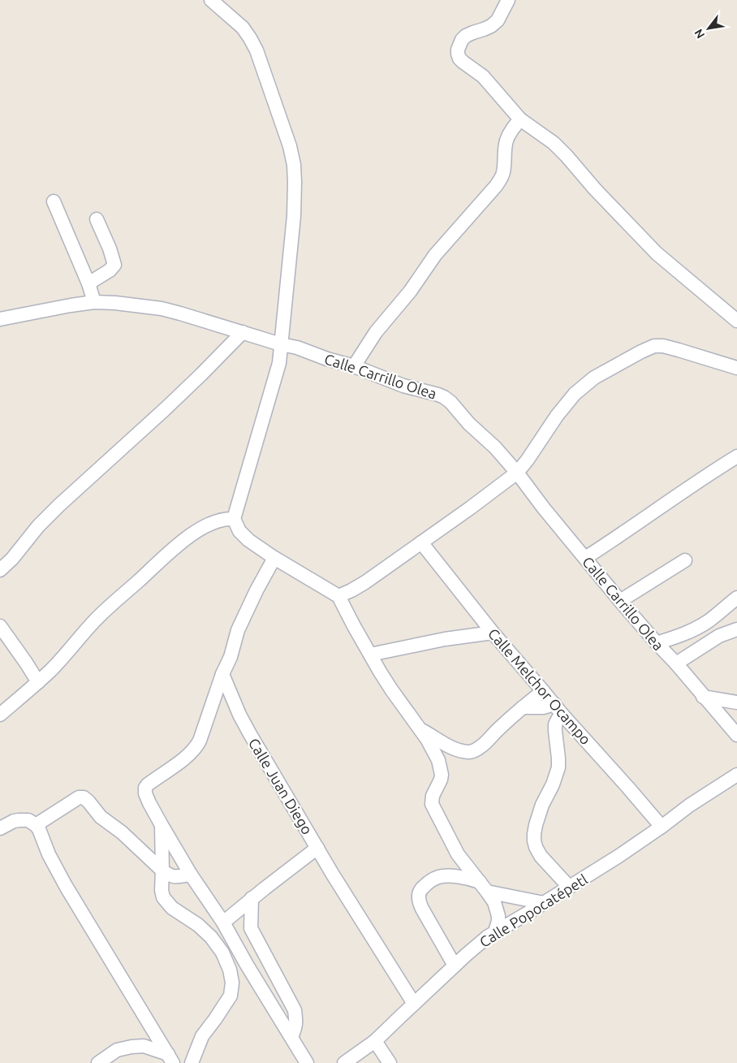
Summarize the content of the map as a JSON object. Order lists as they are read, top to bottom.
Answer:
{
  "streets": {
    "street": [
      "Calle Carrillo Olea",
      "Calle Melchor Ocampo",
      "Calle Juan Diego",
      "Calle Popocatépetl"
    ]
  },
  "crossings": [
    ["Calle Melchor Ocampo", "Calle Popocatépetl"],
    ["Calle Juan Diego", "Calle Popocatépetl"]
  ],
  "north": "bottom left"
}
